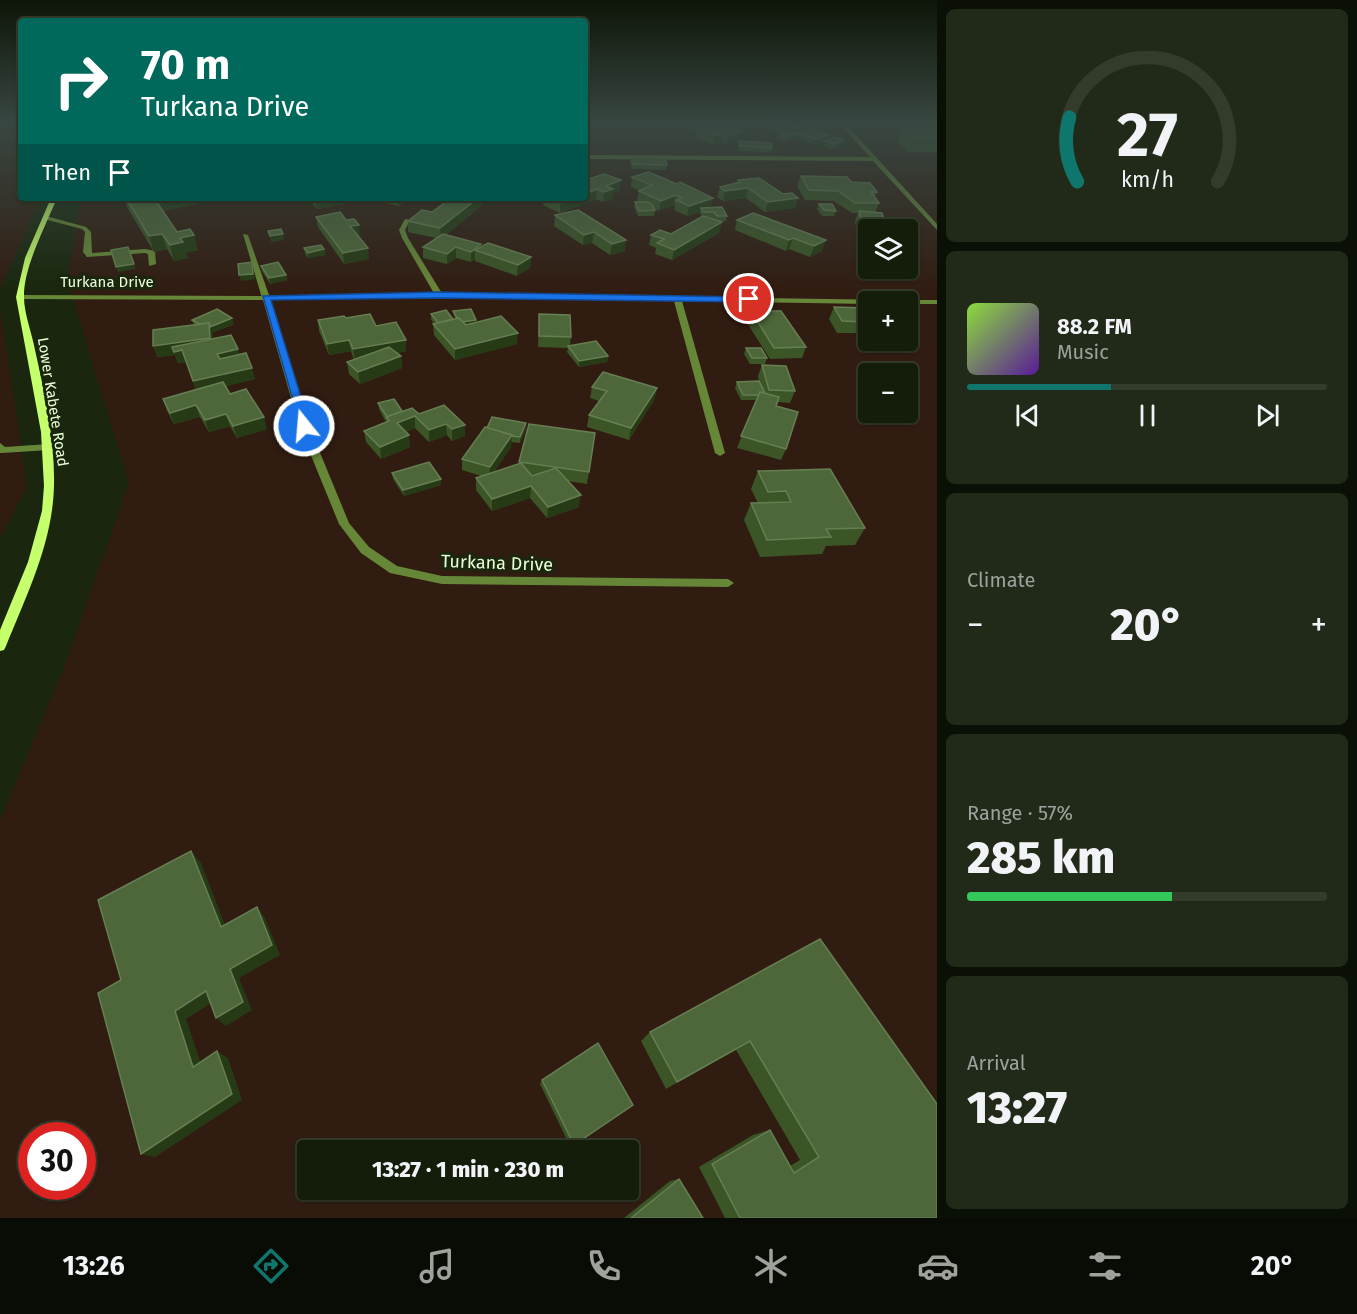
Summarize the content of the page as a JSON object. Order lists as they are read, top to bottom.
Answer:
{
  "streets": {
    "main road": ["Lower Kabete Road"],
    "street": ["Turkana Drive"]
  },
  "crossings": [
    ["Turkana Drive", "Lower Kabete Road"]
  ],
  "page": {
    "turn": ["70 m", "Turkana Drive"],
    "then": "Then",
    "map_buttons": ["+", "−"],
    "song": ["88.2 FM", "Music"],
    "tile": [
      "Climate",
      ["Range · 57%", "285 km"],
      ["Arrival", "13:27"]
    ],
    "heat": ["−", "20°", "+"],
    "limit": "30",
    "trip": "13:27 · 1 min · 230 m",
    "tabs": ["13:26", "20°"],
    "gauge": ["27", "km/h"]
  }
}
